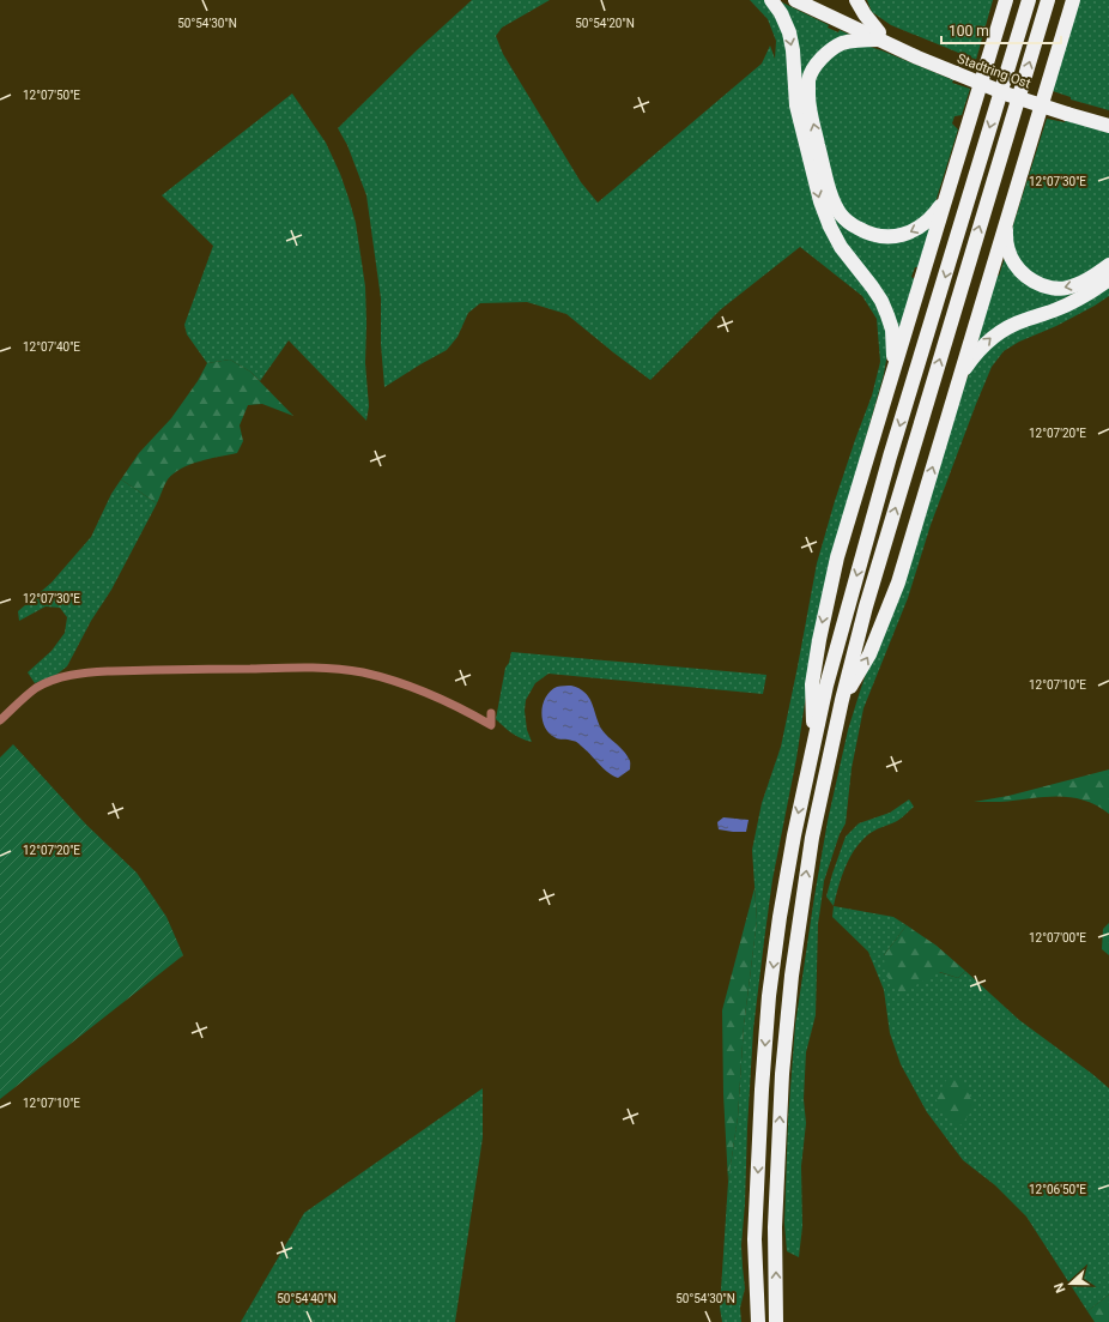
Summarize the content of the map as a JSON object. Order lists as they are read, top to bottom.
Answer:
{
  "streets": {
    "highway": ["Stadtring Ost"]
  },
  "scale_bar": "100 m",
  "north": "left",
  "coordinates": [
    "50°54'30\"N",
    "50°54'20\"N",
    "12°07'50\"E",
    "12°07'30\"E",
    "12°07'40\"E",
    "12°07'20\"E",
    "12°07'10\"E",
    "12°07'00\"E",
    "12°06'50\"E",
    "50°54'40\"N"
  ]
}
